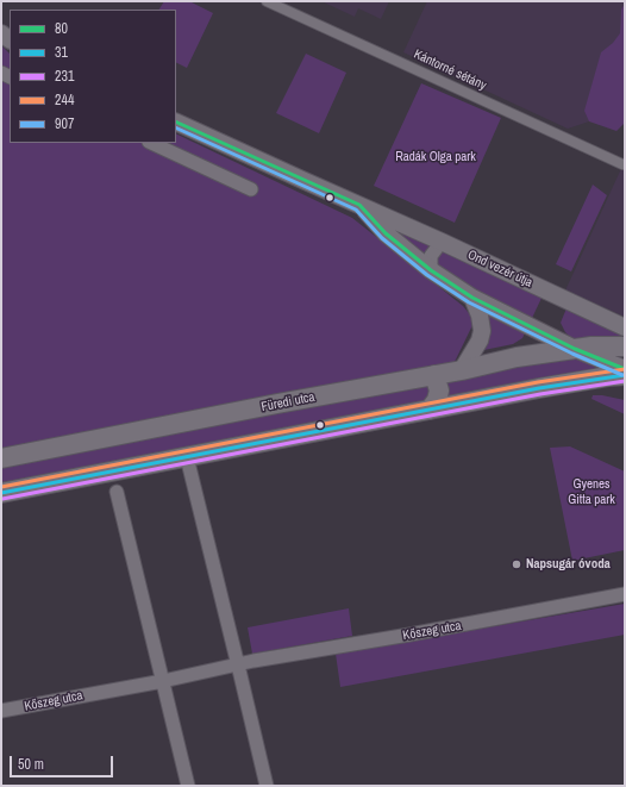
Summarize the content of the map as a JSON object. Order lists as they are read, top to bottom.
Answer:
{
  "streets": {
    "main road": ["Füredi utca"],
    "street": ["Kántorné sétány", "Ond vezér útja", "Kőszeg utca"]
  },
  "crossings": [
    ["Ond vezér útja", "Füredi utca"]
  ],
  "parks": ["Radák Olga park", "Gyenes Gitta park"],
  "places": ["Napsugár óvoda"],
  "lines": [
    "transit line 80",
    "transit line 907",
    "transit line 244",
    "transit line 31",
    "transit line 231"
  ],
  "legend": [
    "80",
    "31",
    "231",
    "244",
    "907"
  ],
  "scale_bar": "50 m"
}
